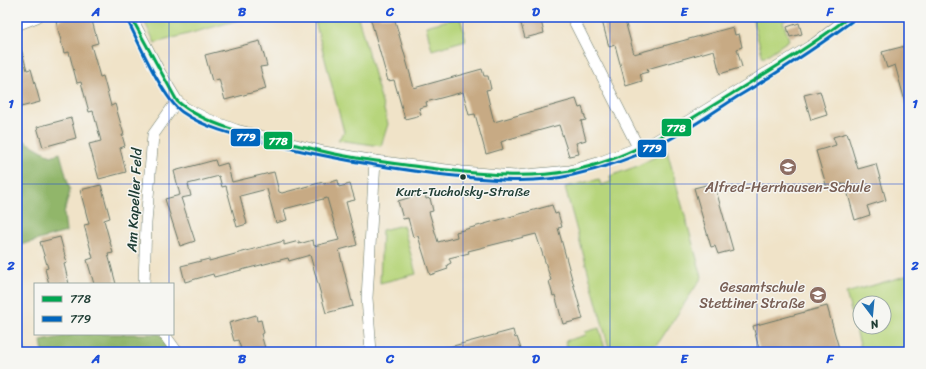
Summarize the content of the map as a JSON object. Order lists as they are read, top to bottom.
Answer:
{
  "streets": {
    "street": ["Am Kapeller Feld"]
  },
  "places": {
    "school or university": ["Alfred-Herrhausen-Schule", "Gesamtschule Stettiner Straße"],
    "other": ["Kurt-Tucholsky-Straße"]
  },
  "lines": ["transit line 778", "transit line 779"],
  "legend": ["778", "779"],
  "north": "bottom",
  "grid": {
    "columns": [
      "A",
      "B",
      "C",
      "D",
      "E",
      "F"
    ],
    "rows": ["1", "2"]
  }
}
